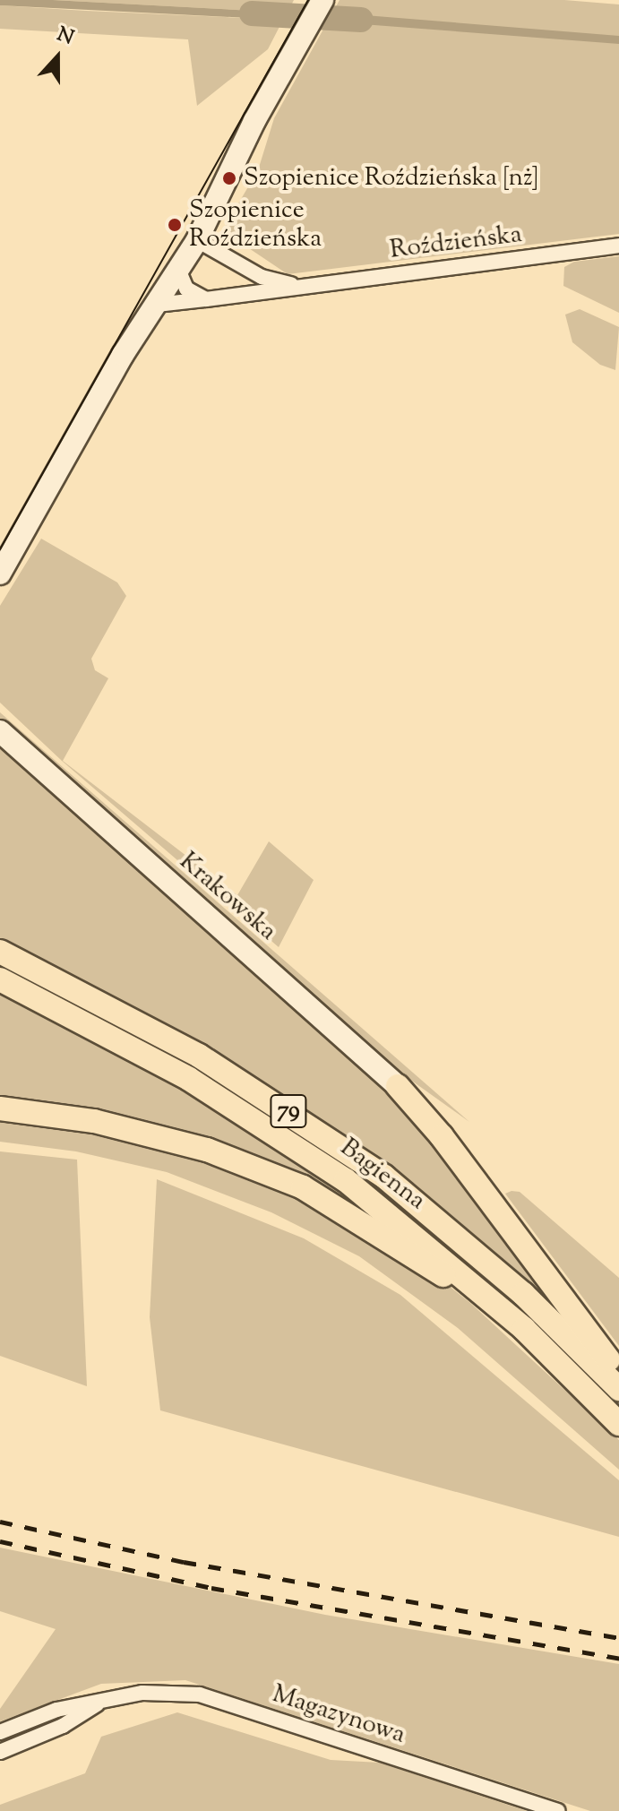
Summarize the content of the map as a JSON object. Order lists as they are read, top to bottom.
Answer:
{
  "streets": {
    "main road": ["79", "Bagienna"],
    "street": ["Roździeńska", "Krakowska", "Magazynowa"]
  },
  "places": ["Szopienice Roździeńska [nż]", "Szopienice Roździeńska"],
  "north": "top"
}
